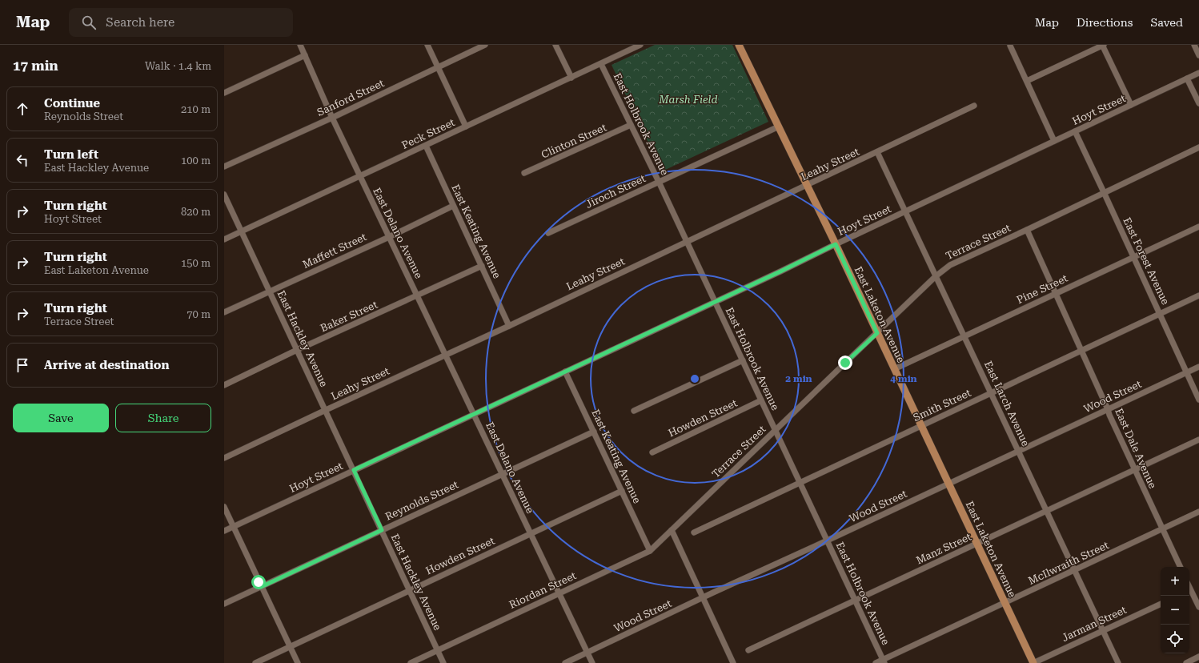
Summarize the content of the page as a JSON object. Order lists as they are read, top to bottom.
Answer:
{
  "streets": {
    "main road": ["East Laketon Avenue"],
    "street": [
      "Sanford Street",
      "Hoyt Street",
      "East Holbrook Avenue",
      "Peck Street",
      "Clinton Street",
      "Leahy Street",
      "Jiroch Street",
      "East Keating Avenue",
      "East Delano Avenue",
      "Terrace Street",
      "Maffett Street",
      "East Forest Avenue",
      "Pine Street",
      "Baker Street",
      "East Hackley Avenue",
      "Wood Street",
      "East Larch Avenue",
      "Smith Street",
      "Howden Street",
      "East Dale Avenue",
      "Reynolds Street",
      "Manz Street",
      "McIlwraith Street",
      "Riordan Street",
      "Jarman Street"
    ]
  },
  "crossings": [
    ["Sanford Street", "East Delano Avenue"],
    ["Hoyt Street", "East Holbrook Avenue"],
    ["Hoyt Street", "East Keating Avenue"],
    ["Hoyt Street", "East Delano Avenue"],
    ["Hoyt Street", "East Forest Avenue"],
    ["Hoyt Street", "East Laketon Avenue"],
    ["Hoyt Street", "East Hackley Avenue"],
    ["Hoyt Street", "East Larch Avenue"],
    ["East Holbrook Avenue", "Peck Street"],
    ["East Holbrook Avenue", "Clinton Street"],
    ["East Holbrook Avenue", "Leahy Street"],
    ["East Holbrook Avenue", "Jiroch Street"],
    ["East Holbrook Avenue", "Terrace Street"],
    ["East Holbrook Avenue", "Wood Street"],
    ["East Holbrook Avenue", "Smith Street"],
    ["East Holbrook Avenue", "Howden Street"],
    ["East Holbrook Avenue", "Manz Street"],
    ["East Holbrook Avenue", "McIlwraith Street"],
    ["Peck Street", "East Keating Avenue"],
    ["Peck Street", "East Delano Avenue"],
    ["Peck Street", "East Hackley Avenue"],
    ["Leahy Street", "East Keating Avenue"],
    ["Leahy Street", "East Delano Avenue"],
    ["Leahy Street", "East Laketon Avenue"],
    ["Leahy Street", "East Hackley Avenue"],
    ["Leahy Street", "East Larch Avenue"],
    ["Jiroch Street", "East Laketon Avenue"],
    ["East Keating Avenue", "Maffett Street"],
    ["East Keating Avenue", "Baker Street"],
    ["East Keating Avenue", "Howden Street"],
    ["East Keating Avenue", "Reynolds Street"],
    ["East Keating Avenue", "Riordan Street"],
    ["East Delano Avenue", "Maffett Street"],
    ["East Delano Avenue", "Baker Street"],
    ["East Delano Avenue", "Wood Street"],
    ["East Delano Avenue", "Howden Street"],
    ["East Delano Avenue", "Reynolds Street"],
    ["East Delano Avenue", "Riordan Street"],
    ["Terrace Street", "East Forest Avenue"],
    ["Terrace Street", "East Laketon Avenue"],
    ["Terrace Street", "East Larch Avenue"],
    ["Terrace Street", "East Dale Avenue"],
    ["Terrace Street", "Riordan Street"],
    ["Maffett Street", "East Hackley Avenue"],
    ["East Forest Avenue", "Pine Street"],
    ["East Forest Avenue", "Wood Street"],
    ["East Forest Avenue", "Smith Street"],
    ["Pine Street", "East Laketon Avenue"],
    ["Pine Street", "East Larch Avenue"],
    ["Pine Street", "East Dale Avenue"],
    ["East Laketon Avenue", "Wood Street"],
    ["East Laketon Avenue", "Smith Street"],
    ["East Laketon Avenue", "Manz Street"],
    ["East Laketon Avenue", "McIlwraith Street"],
    ["East Laketon Avenue", "Jarman Street"],
    ["Baker Street", "East Hackley Avenue"],
    ["East Hackley Avenue", "Howden Street"],
    ["East Hackley Avenue", "Reynolds Street"],
    ["East Hackley Avenue", "Riordan Street"],
    ["Wood Street", "East Larch Avenue"],
    ["Wood Street", "East Dale Avenue"],
    ["East Larch Avenue", "Smith Street"],
    ["East Larch Avenue", "Manz Street"],
    ["East Larch Avenue", "McIlwraith Street"],
    ["East Larch Avenue", "Jarman Street"],
    ["Smith Street", "East Dale Avenue"],
    ["East Dale Avenue", "Manz Street"],
    ["East Dale Avenue", "McIlwraith Street"]
  ],
  "parks": ["Marsh Field"],
  "page": {
    "header": "Map",
    "search": "Search here",
    "nav": ["Map", "Directions", "Saved"],
    "heading": ["17 min", "Walk · 1.4 km"],
    "list": [
      ["Continue", "Reynolds Street", "210 m"],
      ["Turn left", "East Hackley Avenue", "100 m"],
      ["Turn right", "Hoyt Street", "820 m"],
      ["Turn right", "East Laketon Avenue", "150 m"],
      ["Turn right", "Terrace Street", "70 m"],
      "Arrive at destination"
    ],
    "buttons": ["Save", "Share"],
    "map_buttons": ["+", "−"]
  },
  "rings": ["2 min", "4 min"]
}
